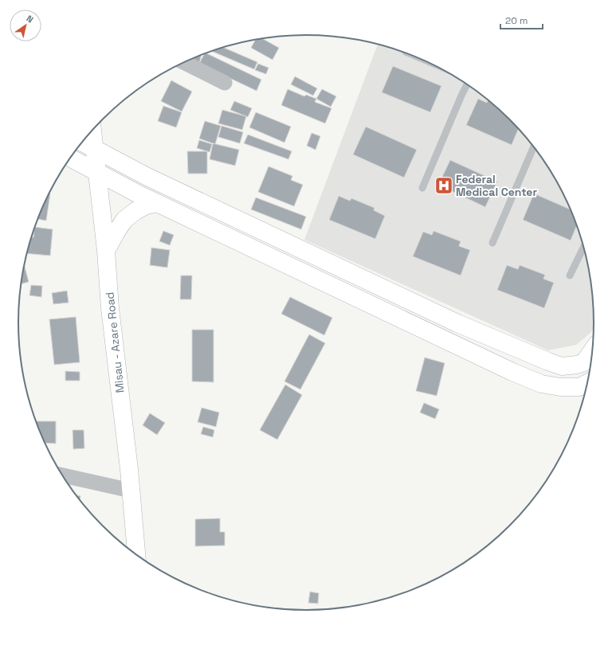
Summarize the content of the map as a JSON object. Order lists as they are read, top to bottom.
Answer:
{
  "streets": {
    "main road": ["Misau - Azare Road"]
  },
  "places": {
    "hospital": ["Federal Medical Center"]
  },
  "scale_bar": "20 m",
  "north": "top right"
}
